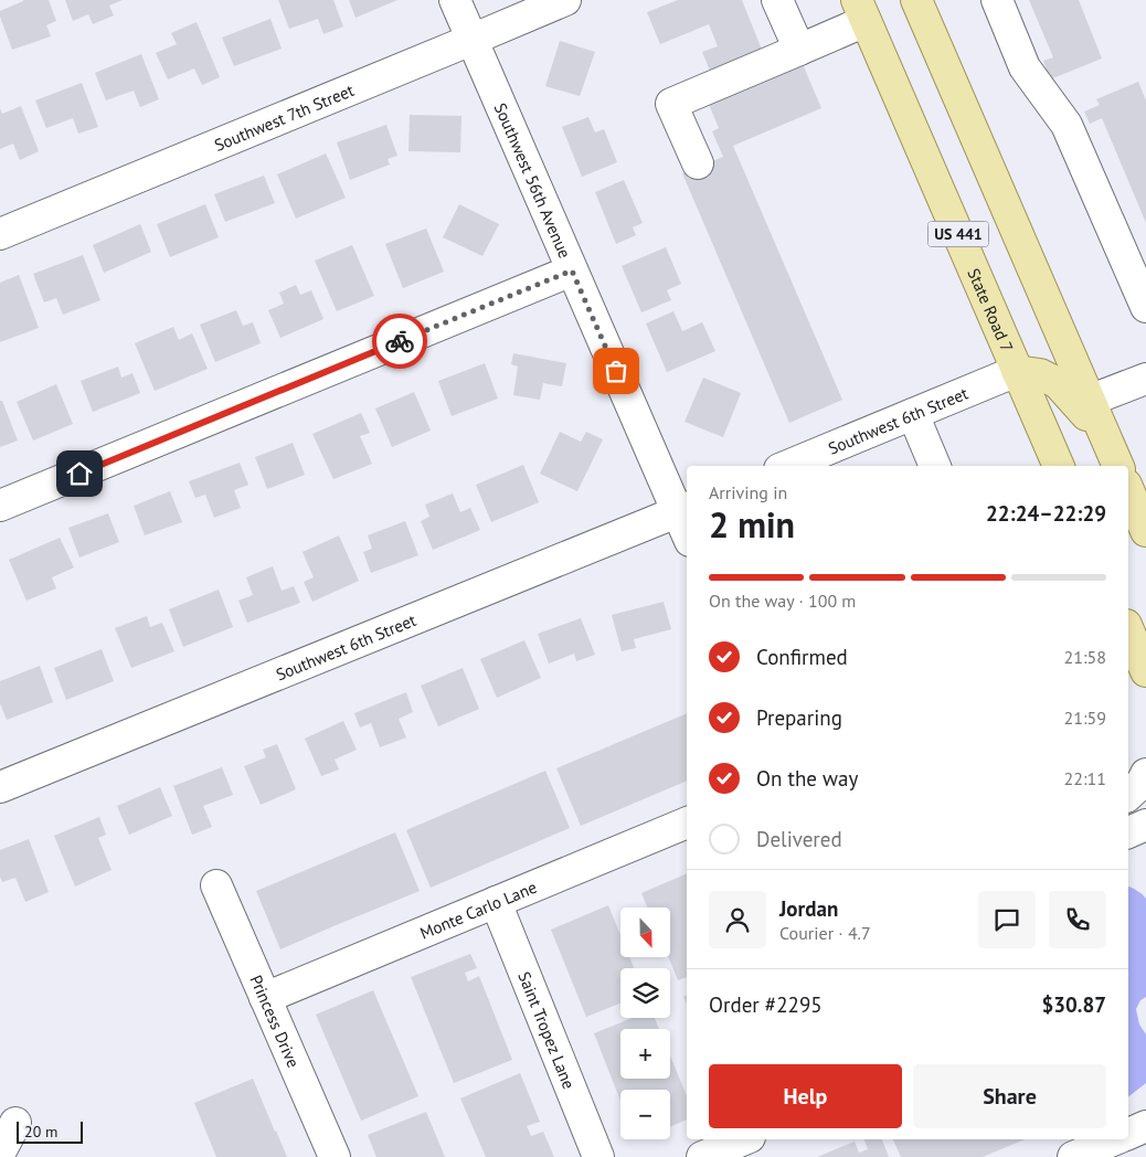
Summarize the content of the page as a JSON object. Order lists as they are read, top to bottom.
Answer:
{
  "streets": {
    "main road": ["US 441", "State Road 7"],
    "street": [
      "Southwest 7th Street",
      "Southwest 56th Avenue",
      "Southwest 6th Street",
      "Monte Carlo Lane",
      "Princess Drive",
      "Saint Tropez Lane"
    ]
  },
  "crossings": [
    ["Southwest 7th Street", "Southwest 56th Avenue"],
    ["Southwest 56th Avenue", "Southwest 6th Street"],
    ["State Road 7", "Southwest 6th Street"],
    ["Monte Carlo Lane", "Princess Drive"],
    ["Monte Carlo Lane", "Saint Tropez Lane"]
  ],
  "scale_bar": "20 m",
  "north": "bottom",
  "page": {
    "heading": ["2 min", "Arriving in", "22:24–22:29"],
    "panel": [
      "Jordan",
      "Courier · 4.7",
      "Order #2295",
      "$30.87"
    ],
    "bar": "On the way · 100 m",
    "list": [
      ["Confirmed", "21:58"],
      ["Preparing", "21:59"],
      ["On the way", "22:11"],
      "Delivered"
    ],
    "map_buttons": ["+", "−"],
    "buttons": ["Help", "Share"],
    "scale": "20 m"
  }
}
